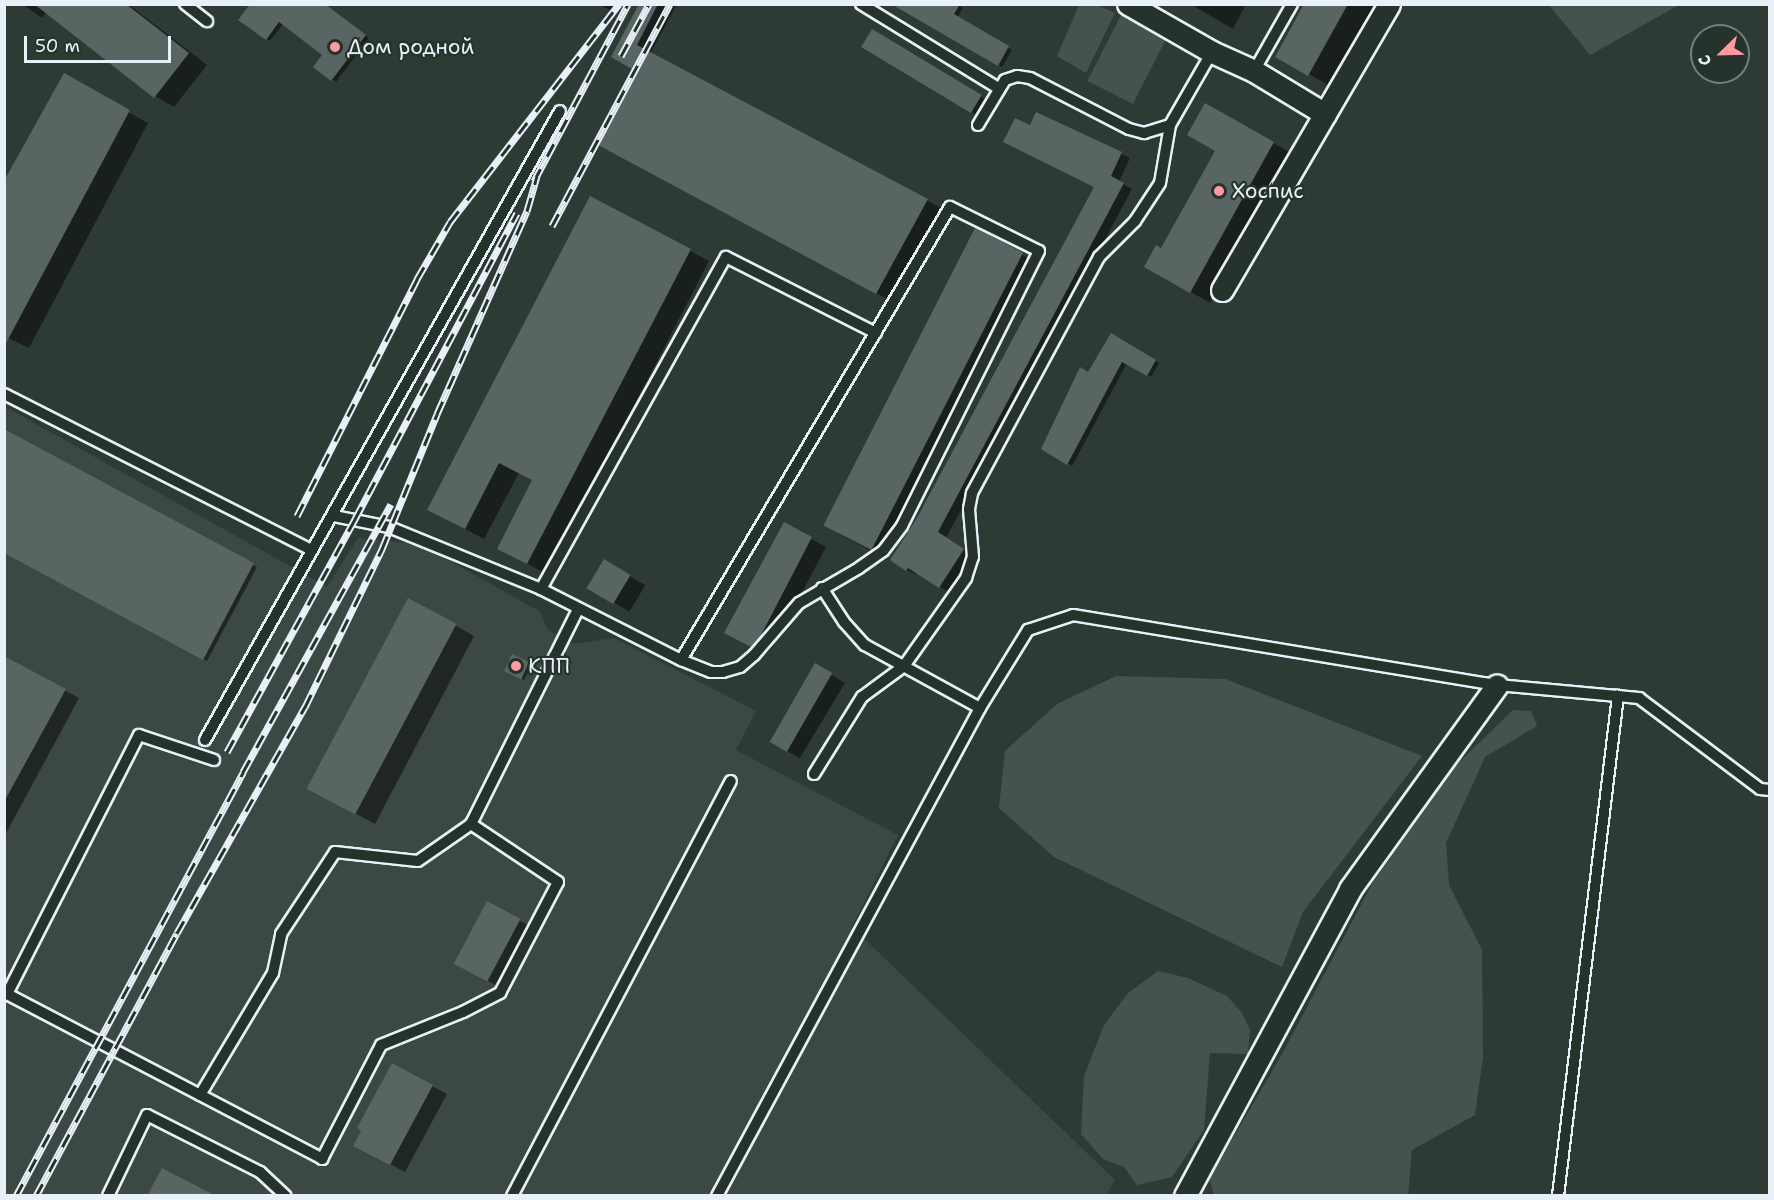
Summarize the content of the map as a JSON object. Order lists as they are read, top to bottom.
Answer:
{
  "places": ["Дом родной", "Хоспис", "КПП"],
  "scale_bar": "50 m",
  "north": "bottom left"
}
